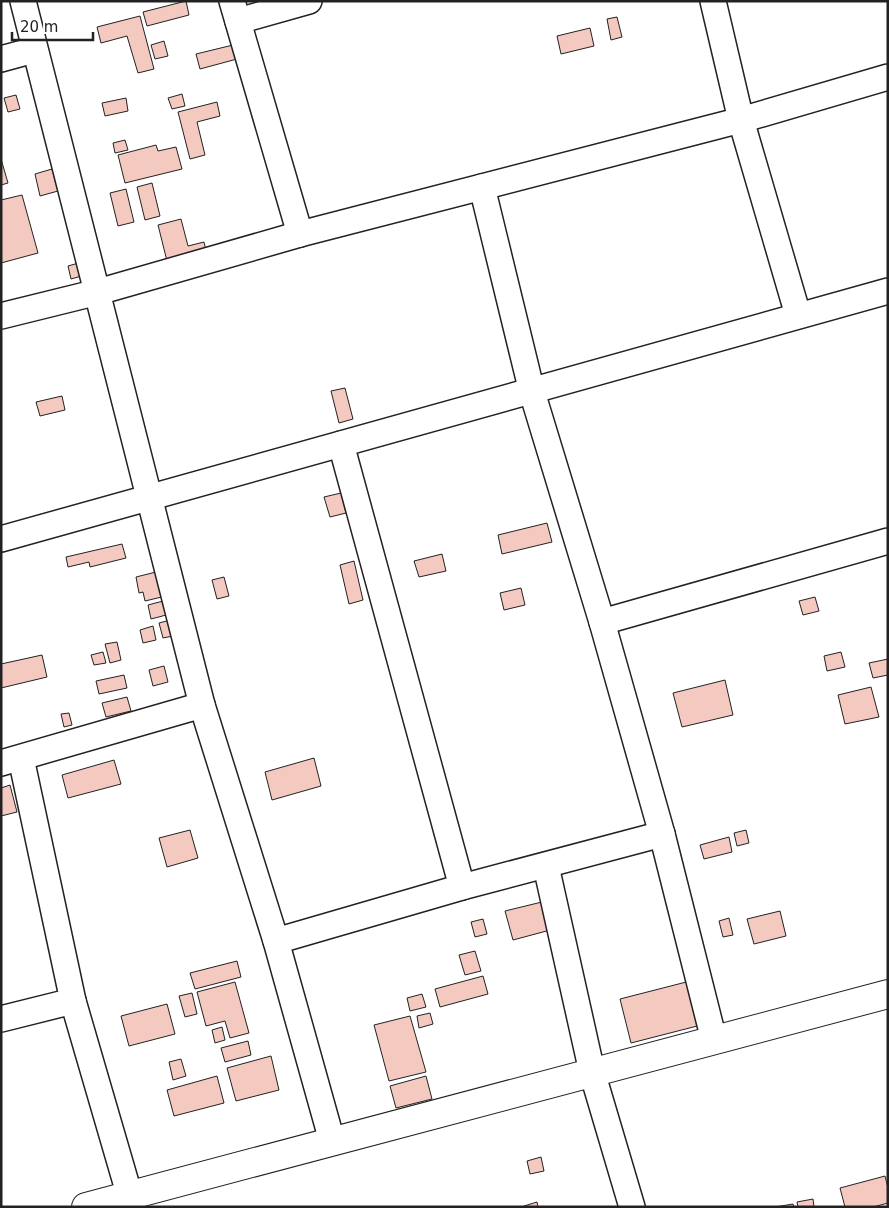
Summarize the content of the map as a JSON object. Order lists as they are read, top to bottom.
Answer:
{
  "scale_bar": "20 m"
}
